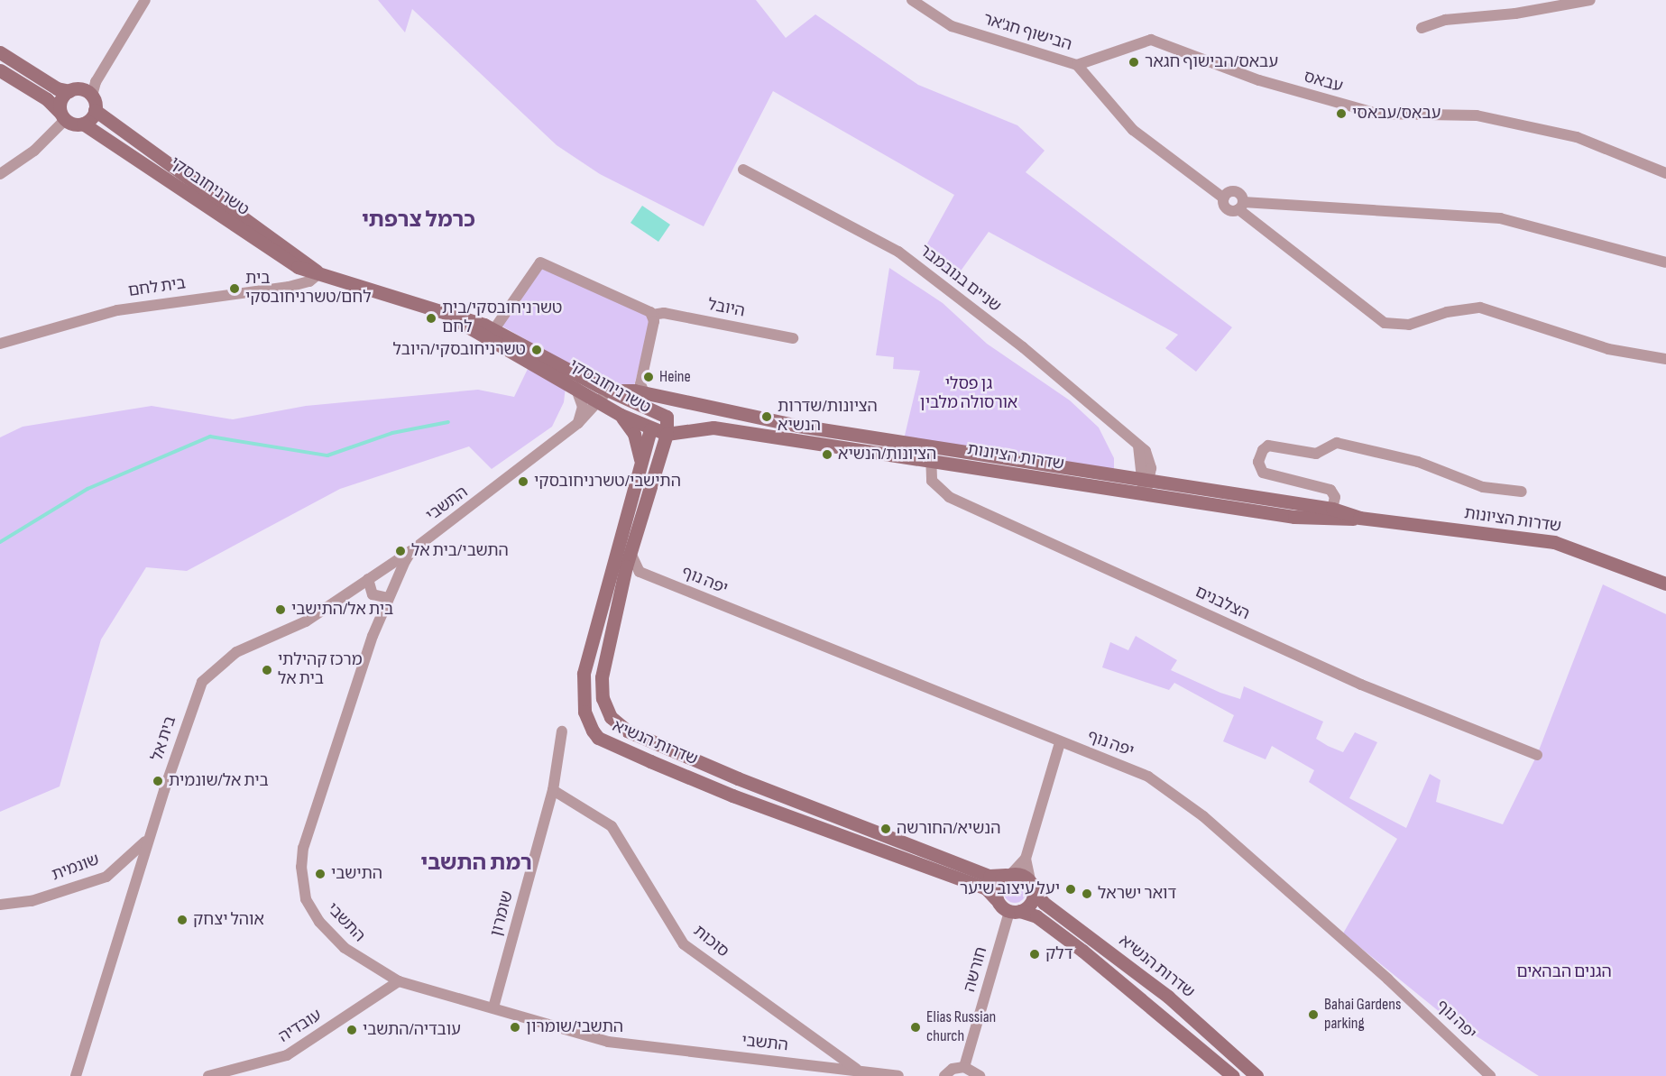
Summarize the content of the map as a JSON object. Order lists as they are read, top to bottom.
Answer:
{
  "streets": {
    "street": [
      "הבישוף חג'אר",
      "עבאס",
      "טשרניחובסקי",
      "שניים בנובמבר",
      "בית לחם",
      "היובל",
      "שדרות הציונות",
      "התשבי",
      "יפה נוף",
      "הצלבנים",
      "בית אל",
      "שדרות הנשיא",
      "שונמית",
      "שומרון",
      "סוכות",
      "חורשה",
      "עובדיה"
    ]
  },
  "crossings": [
    ["הבישוף חג'אר", "עבאס"],
    ["טשרניחובסקי", "בית לחם"],
    ["טשרניחובסקי", "שדרות הציונות"],
    ["טשרניחובסקי", "התשבי"],
    ["טשרניחובסקי", "שדרות הנשיא"],
    ["שניים בנובמבר", "שדרות הציונות"],
    ["שדרות הציונות", "הצלבנים"],
    ["שדרות הציונות", "שדרות הנשיא"],
    ["התשבי", "בית אל"],
    ["התשבי", "שומרון"],
    ["התשבי", "סוכות"],
    ["התשבי", "עובדיה"],
    ["בית אל", "שונמית"],
    ["שדרות הנשיא", "חורשה"],
    ["שומרון", "סוכות"]
  ],
  "districts": ["כרמל צרפתי", "רמת התשבי"],
  "parks": ["גן פסלי אורסולה מלבין", "הגנים הבהאים"],
  "places": [
    "עבאס/הבישוף חגאר",
    "עבאס/עבאסי",
    "בית לחם/טשרניחובסקי",
    "טשרניחובסקי/בית לחם",
    "טשרניחובסקי/היובל",
    "Heine",
    "הציונות/שדרות הנשיא",
    "הציונות/הנשיא",
    "התישבי/טשרניחובסקי",
    "התשבי/בית אל",
    "בית אל/התישבי",
    "מרכז קהילתי בית אל",
    "בית אל/שונמית",
    "הנשיא/החורשה",
    "התישבי",
    "יעל עיצוב שיער",
    "דואר ישראל",
    "אוהל יצחק",
    "דלק",
    "Bahai Gardens parking",
    "התשבי/שומרון",
    "Elias Russian church",
    "עובדיה/התשבי"
  ]
}
